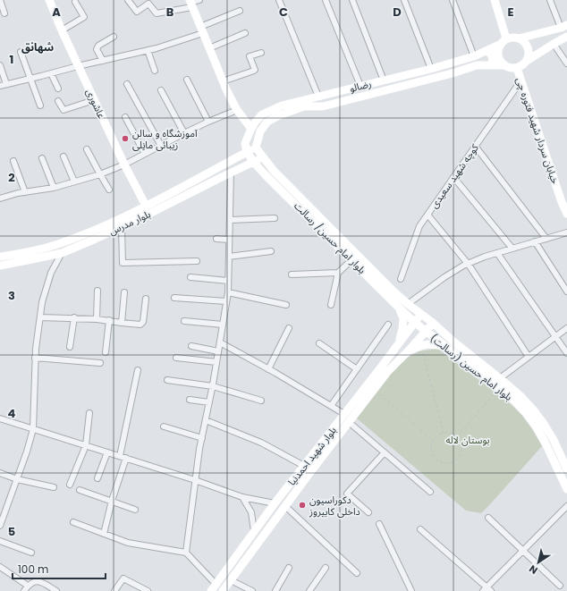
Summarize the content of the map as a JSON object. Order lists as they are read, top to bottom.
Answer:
{
  "streets": {
    "main road": [
      "رضالو",
      "عاشوری",
      "خیابان سردار شهید فتوره چی",
      "بلوار مدرس",
      "بلوار امام حسین/ رسالت",
      "بلوار امام حسین (رسالت)",
      "بلوار شهید احمدنیا"
    ],
    "street": ["کوچه شهید سعیدی"]
  },
  "crossings": [
    ["رضالو", "خیابان سردار شهید فتوره چی"],
    ["رضالو", "بلوار مدرس"],
    ["رضالو", "بلوار امام حسین/ رسالت"],
    ["عاشوری", "بلوار مدرس"],
    ["خیابان سردار شهید فتوره چی", "کوچه شهید سعیدی"],
    ["بلوار مدرس", "بلوار امام حسین/ رسالت"],
    ["بلوار امام حسین/ رسالت", "بلوار امام حسین (رسالت)"],
    ["بلوار امام حسین/ رسالت", "بلوار شهید احمدنیا"],
    ["بلوار امام حسین (رسالت)", "بلوار شهید احمدنیا"]
  ],
  "districts": ["شهانق"],
  "parks": ["بوستان لاله"],
  "places": ["آموزشگاه و سالن زیبائی مانِلی", "دکوراسیون داخلی کابیروز"],
  "scale_bar": "100 m",
  "north": "bottom left",
  "grid": {
    "columns": [
      "A",
      "B",
      "C",
      "D",
      "E"
    ],
    "rows": [
      "1",
      "2",
      "3",
      "4",
      "5"
    ]
  }
}
